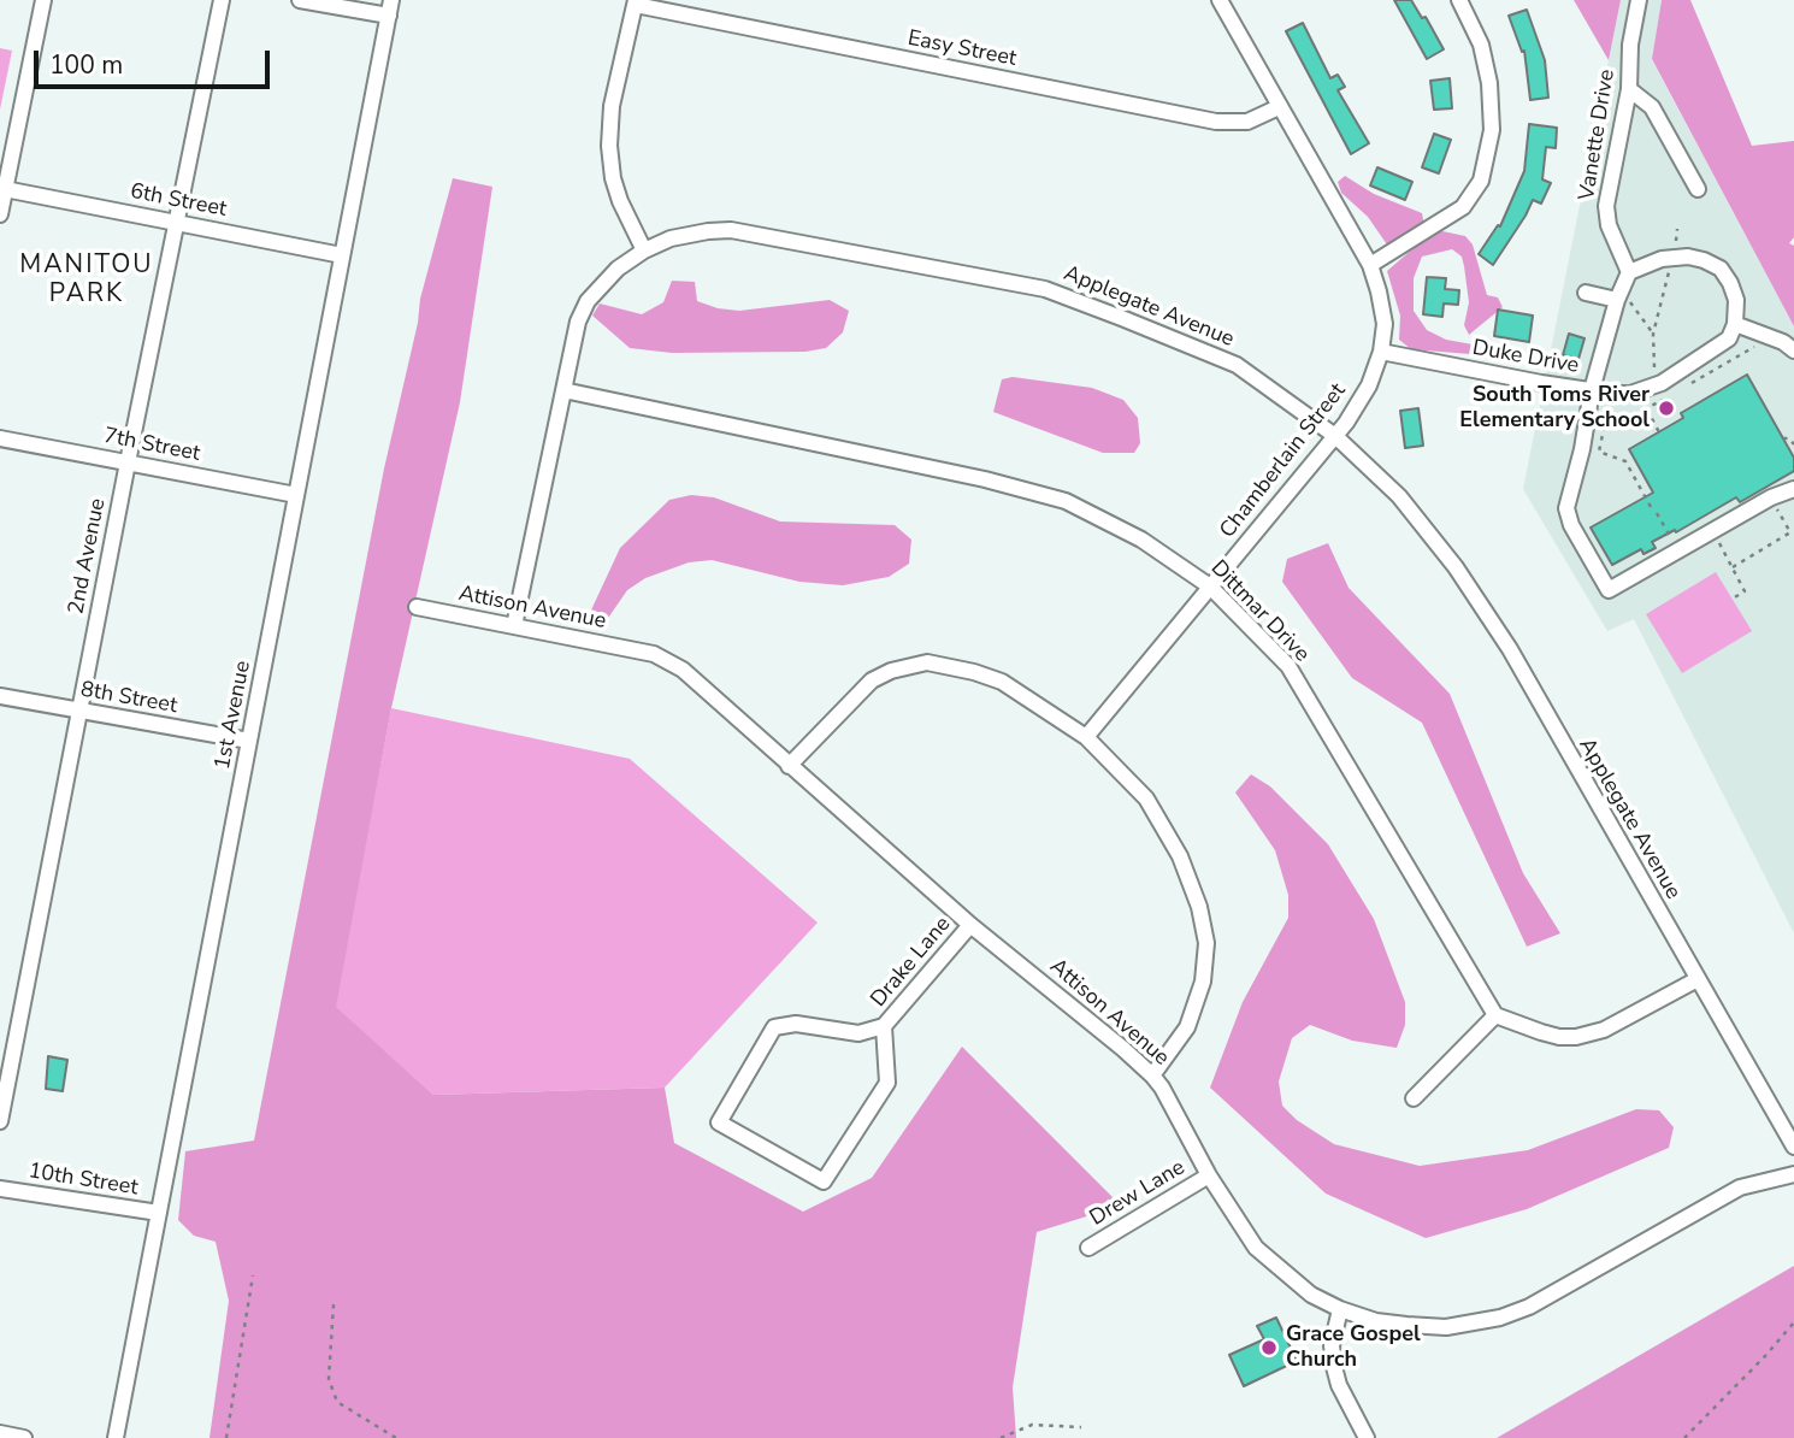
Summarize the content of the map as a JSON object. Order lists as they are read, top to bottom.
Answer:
{
  "streets": {
    "street": [
      "Easy Street",
      "Vanette Drive",
      "6th Street",
      "Applegate Avenue",
      "Duke Drive",
      "7th Street",
      "Chamberlain Street",
      "2nd Avenue",
      "Attison Avenue",
      "Dittmar Drive",
      "8th Street",
      "1st Avenue",
      "Drake Lane",
      "10th Street",
      "Drew Lane"
    ]
  },
  "crossings": [
    ["Easy Street", "Chamberlain Street"],
    ["6th Street", "2nd Avenue"],
    ["6th Street", "1st Avenue"],
    ["Applegate Avenue", "Chamberlain Street"],
    ["Applegate Avenue", "Attison Avenue"],
    ["Applegate Avenue", "Dittmar Drive"],
    ["Duke Drive", "Chamberlain Street"],
    ["7th Street", "2nd Avenue"],
    ["7th Street", "1st Avenue"],
    ["Chamberlain Street", "Dittmar Drive"],
    ["2nd Avenue", "8th Street"],
    ["Attison Avenue", "Drake Lane"],
    ["Attison Avenue", "Drew Lane"],
    ["8th Street", "1st Avenue"],
    ["1st Avenue", "10th Street"]
  ],
  "districts": ["MANITOU PARK"],
  "places": ["South Toms River Elementary School", "Grace Gospel Church"],
  "scale_bar": "100 m"
}
